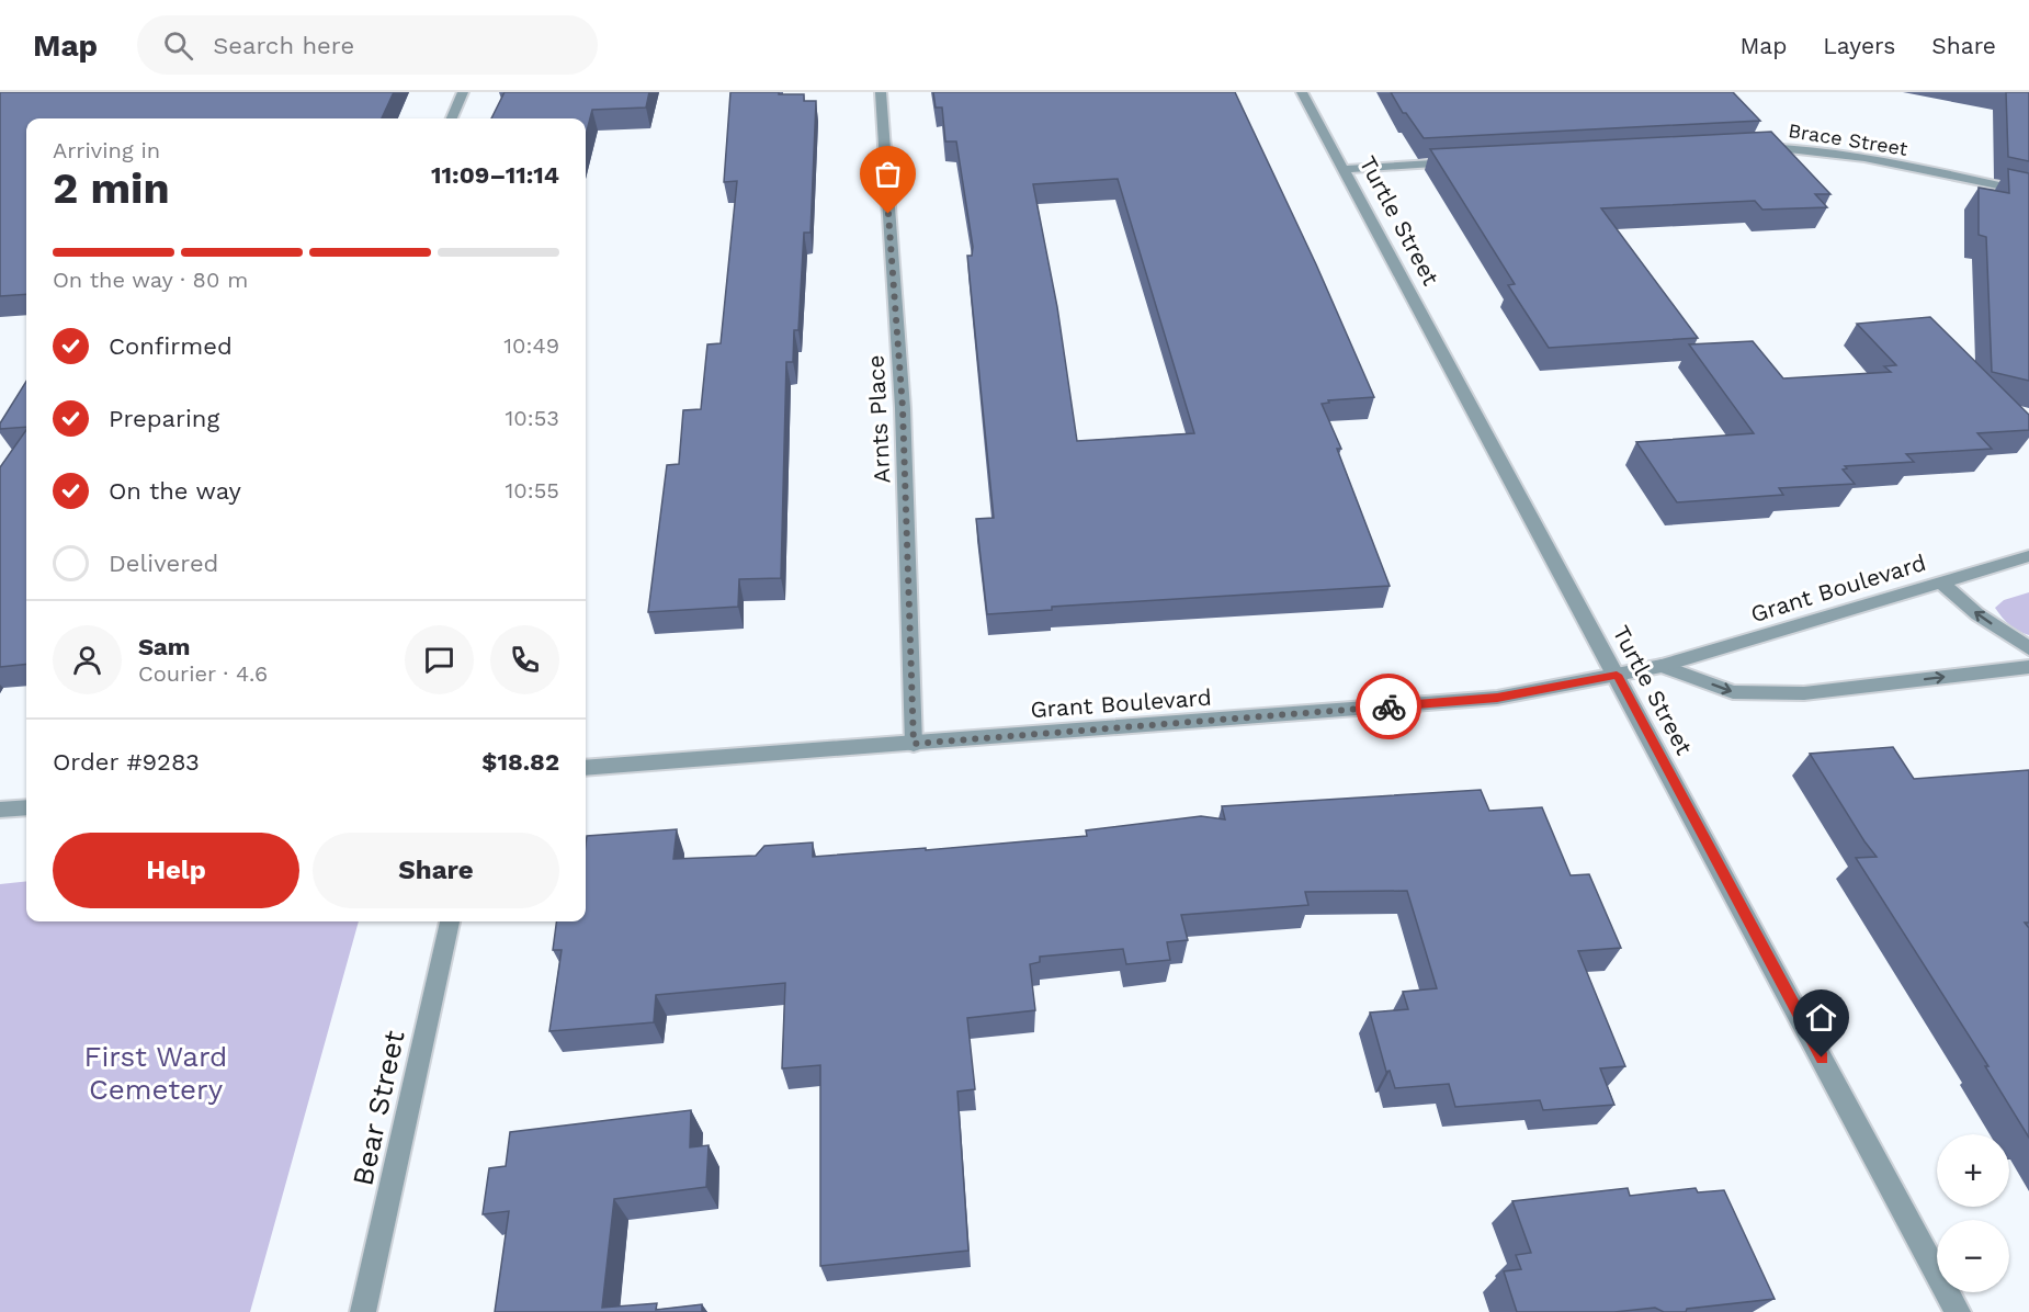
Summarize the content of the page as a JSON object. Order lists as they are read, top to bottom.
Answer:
{
  "streets": {
    "street": [
      "Brace Street",
      "Turtle Street",
      "Arnts Place",
      "Grant Boulevard",
      "Bear Street"
    ]
  },
  "crossings": [
    ["Turtle Street", "Grant Boulevard"],
    ["Arnts Place", "Grant Boulevard"]
  ],
  "parks": ["First Ward Cemetery"],
  "page": {
    "header": "Map",
    "search": "Search here",
    "nav": ["Map", "Layers", "Share"],
    "heading": ["2 min", "Arriving in", "11:09–11:14"],
    "panel": [
      "Sam",
      "Courier · 4.6",
      "Order #9283",
      "$18.82"
    ],
    "bar": "On the way · 80 m",
    "list": [
      ["Confirmed", "10:49"],
      ["Preparing", "10:53"],
      ["On the way", "10:55"],
      "Delivered"
    ],
    "buttons": ["Help", "Share"],
    "map_buttons": ["+", "−"]
  }
}
